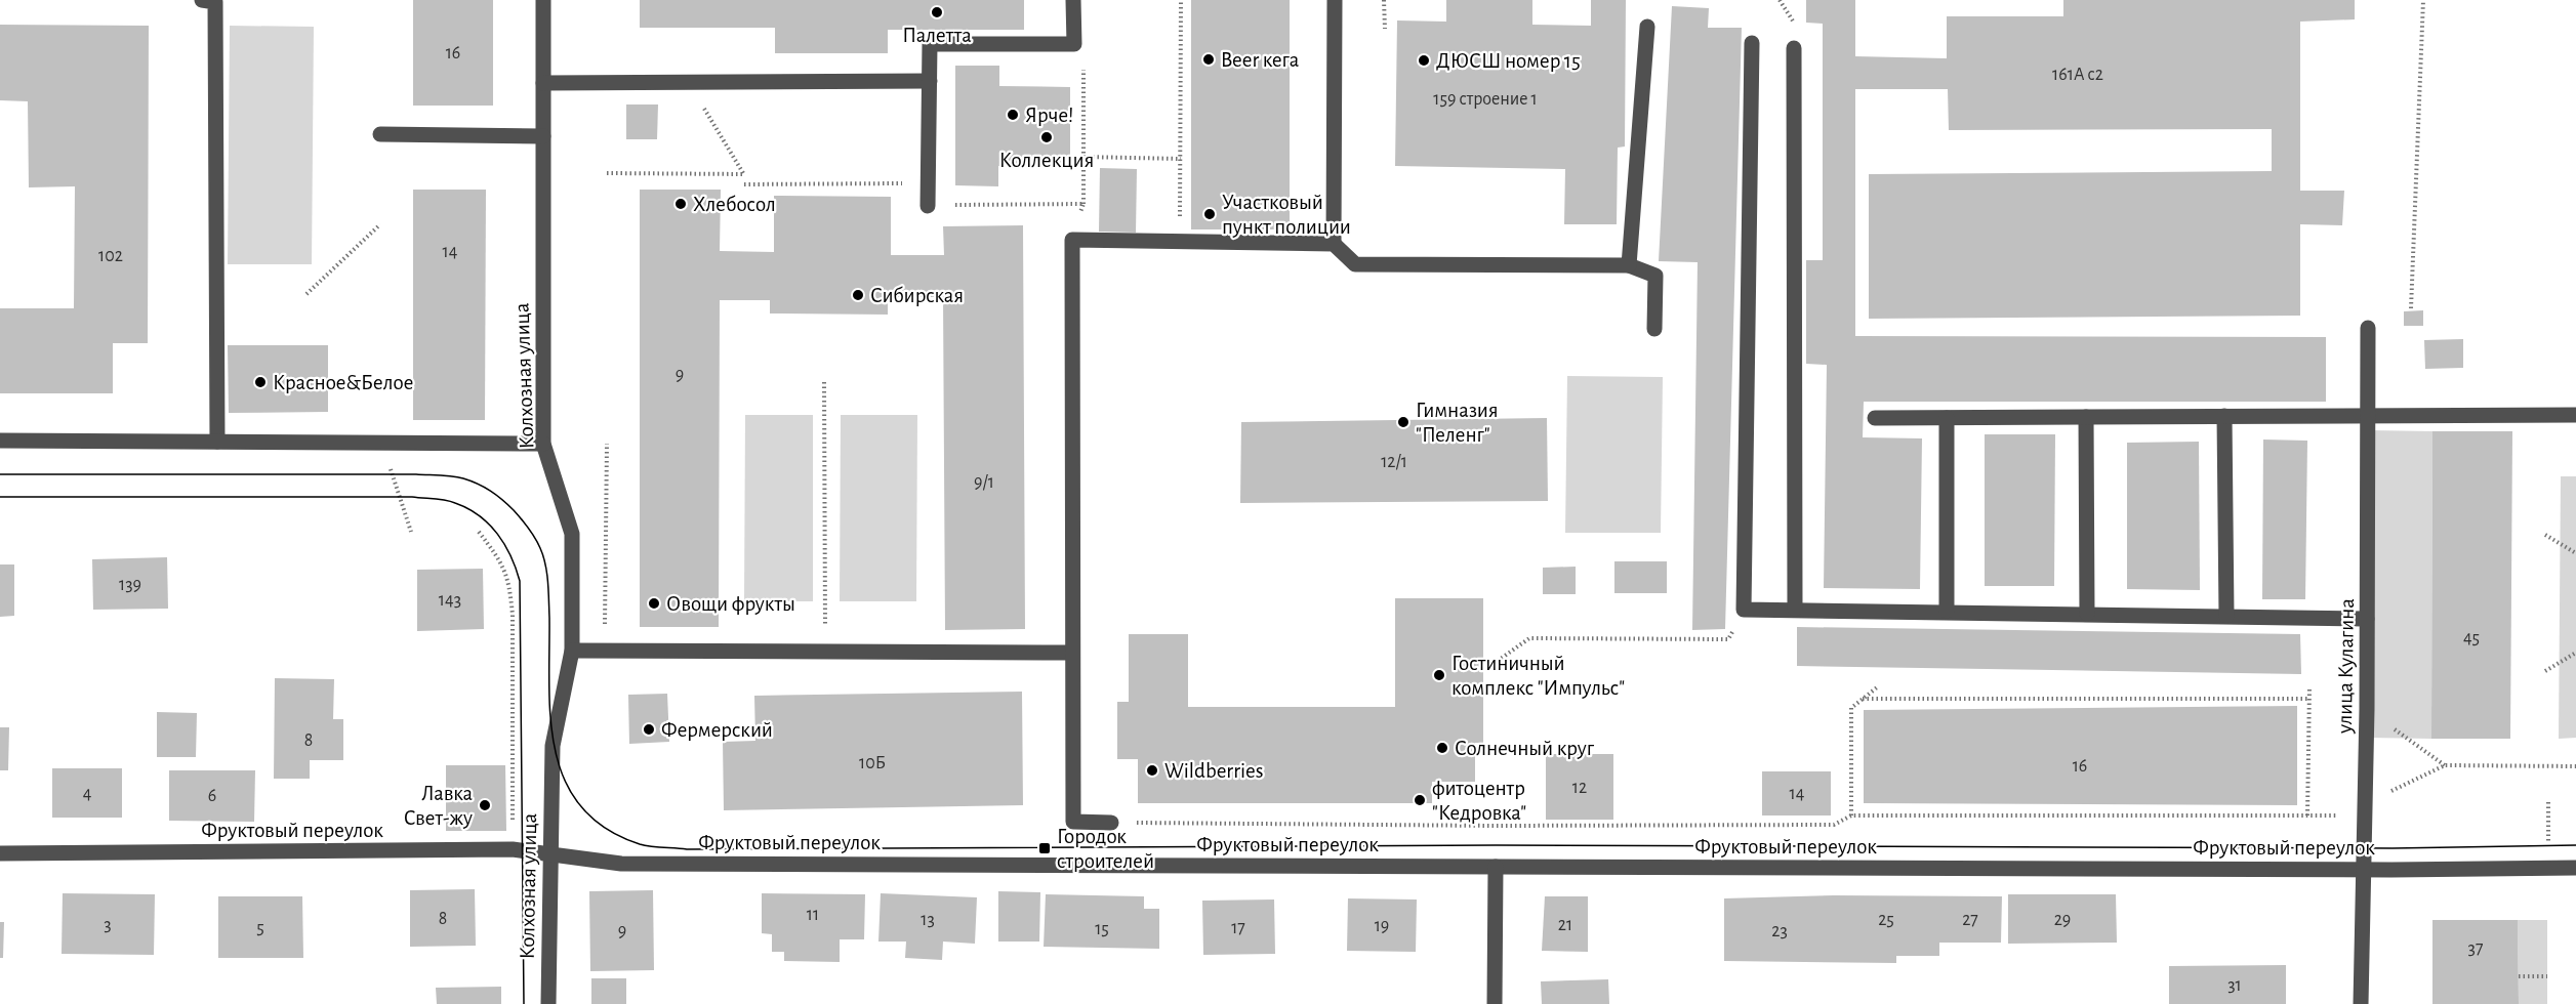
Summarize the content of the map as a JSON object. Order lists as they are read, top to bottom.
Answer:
{
  "streets": {
    "street": ["Колхозная улица", "улица Кулагина", "Фруктовый переулок"]
  },
  "crossings": [
    ["Колхозная улица", "Фруктовый переулок"],
    ["улица Кулагина", "Фруктовый переулок"]
  ],
  "places": {
    "other": [
      "Палетта",
      "Beer кега",
      "ДЮСШ номер 15",
      "Ярче!",
      "Коллекция",
      "Хлебосол",
      "Участковый пункт полиции",
      "Сибирская",
      "Красное&Белое",
      "Гимназия \"Пеленг\"",
      "Овощи фрукты",
      "Гостиничный комплекс \"Импульс\"",
      "Фермерский",
      "Солнечный круг",
      "Wildberries",
      "фитоцентр \"Кедровка\"",
      "Лавка Свет-жу"
    ],
    "transit": ["Городок строителей"]
  },
  "house_numbers": [
    "16",
    "161А с2",
    "159 строение 1",
    "14",
    "102",
    "9",
    "12/1",
    "9/1",
    "139",
    "143",
    "45",
    "8",
    "10Б",
    "16",
    "12",
    "4",
    "14",
    "6",
    "11",
    "8",
    "13",
    "25",
    "27",
    "29",
    "3",
    "21",
    "19",
    "5",
    "17",
    "15",
    "9",
    "23",
    "37",
    "31"
  ]
}
